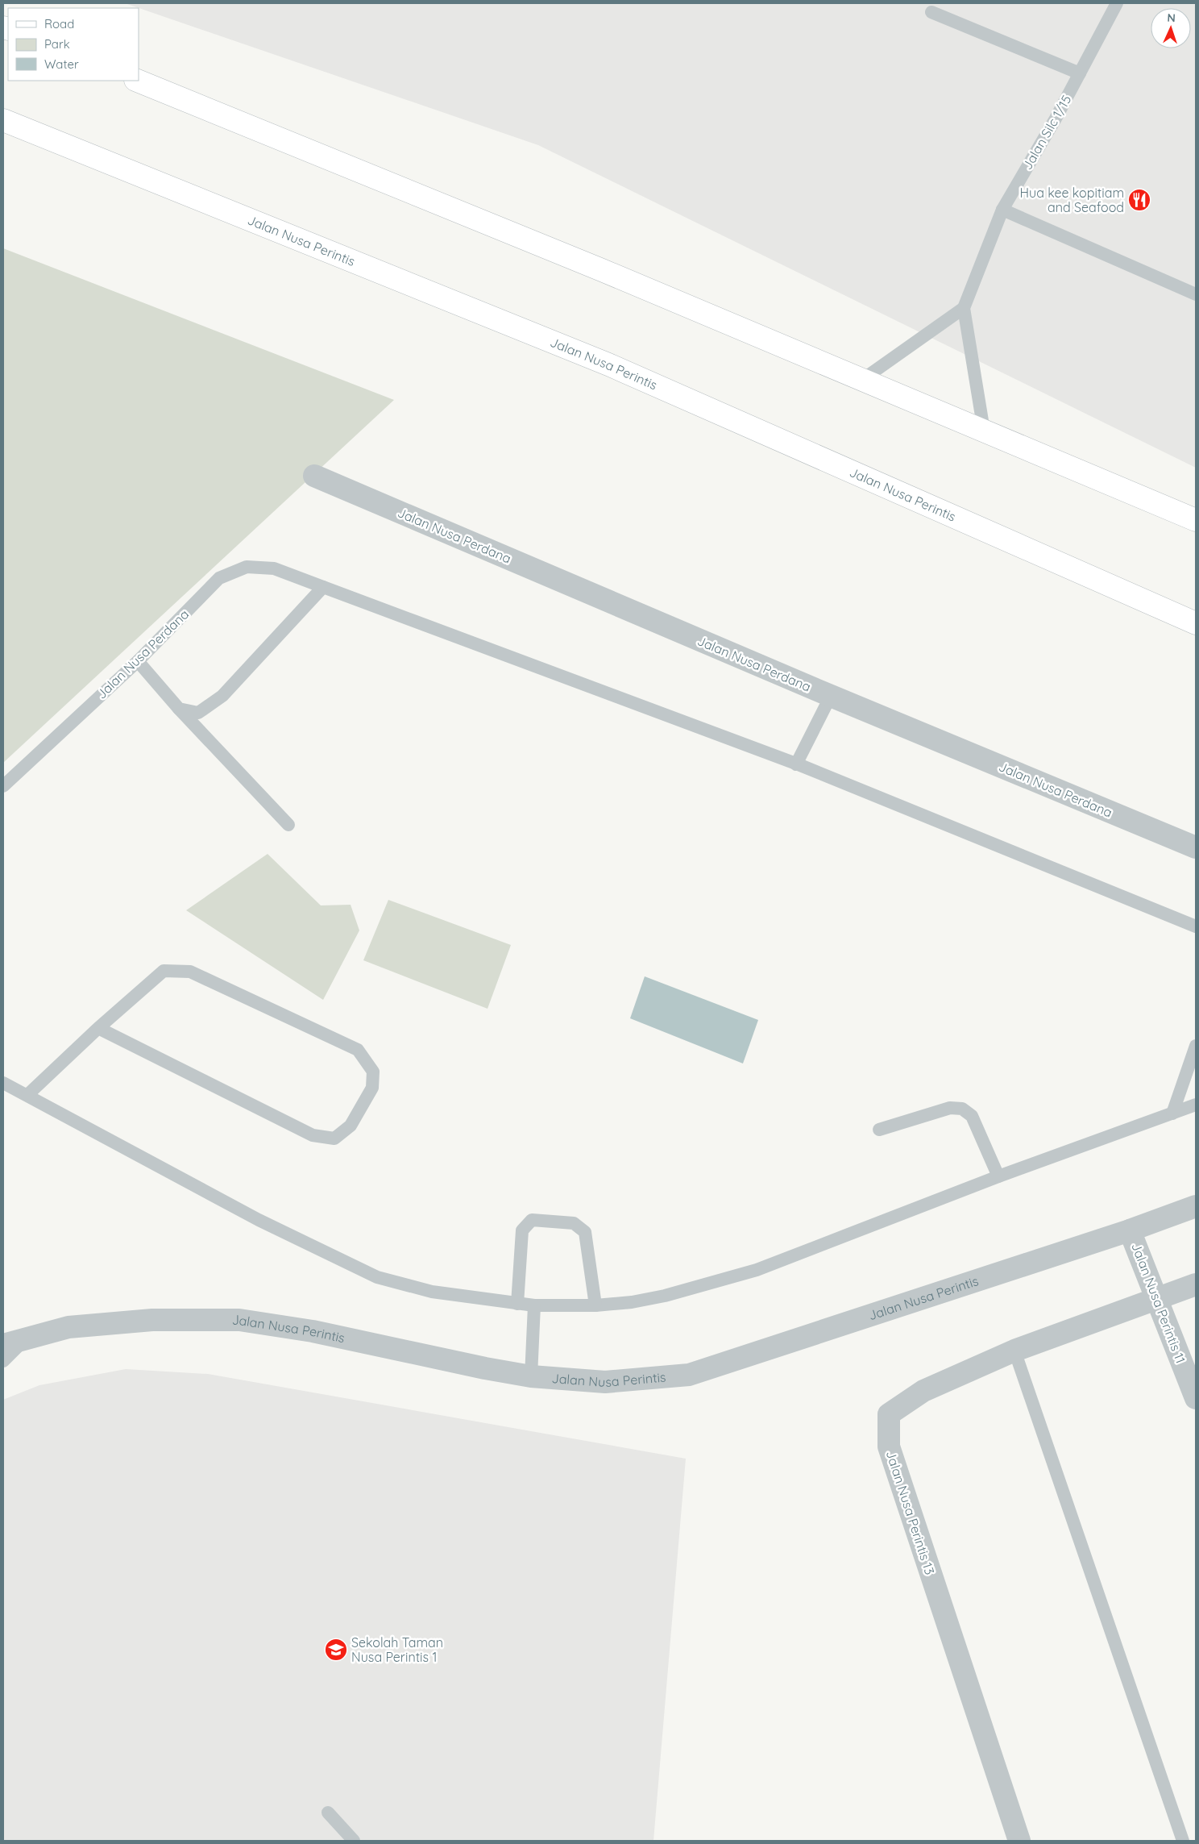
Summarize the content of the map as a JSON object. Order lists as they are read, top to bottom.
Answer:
{
  "streets": {
    "main road": ["Jalan Nusa Perintis"],
    "street": ["Jalan Nusa Perdana", "Jalan Nusa Perintis 11", "Jalan Nusa Perintis 13"],
    "lane": ["Jalan Silc 1/15"]
  },
  "crossings": [
    ["Jalan Nusa Perintis", "Jalan Nusa Perintis 11"],
    ["Jalan Nusa Perintis 11", "Jalan Nusa Perintis 13"]
  ],
  "places": {
    "restaurant": ["Hua kee kopitiam and Seafood"],
    "school or university": ["Sekolah Taman Nusa Perintis 1"]
  },
  "legend": ["Road", "Park", "Water"],
  "north": "top"
}
